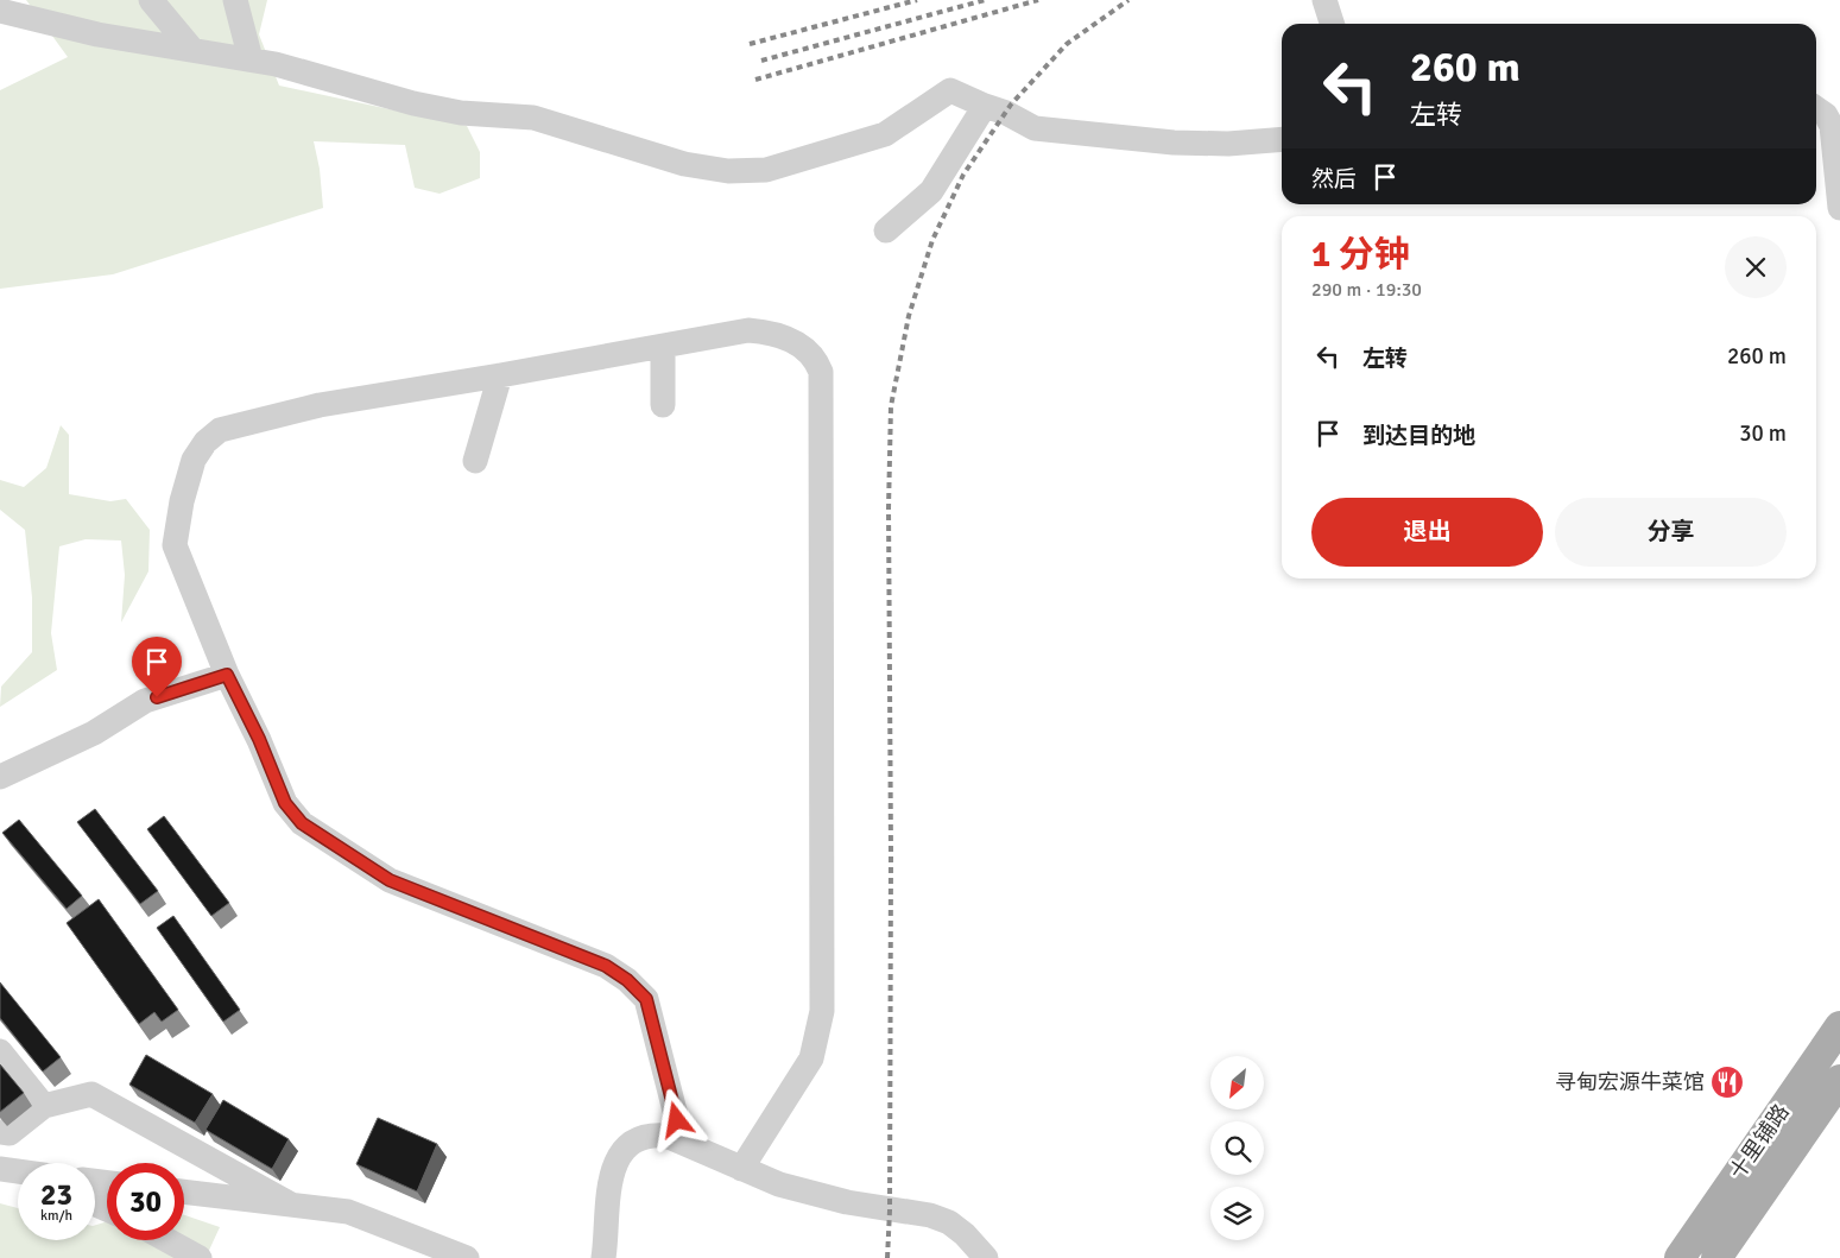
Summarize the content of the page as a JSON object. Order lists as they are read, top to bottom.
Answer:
{
  "streets": {
    "main road": ["十里铺路"]
  },
  "places": {
    "restaurant": ["寻甸宏源牛菜馆"]
  },
  "north": "bottom left",
  "page": {
    "turn": ["260 m", "左转"],
    "then": "然后",
    "heading": ["1 分钟", "290 m · 19:30"],
    "list": [
      {
        "name": "左转",
        "value": "260 m"
      },
      {
        "name": "到达目的地",
        "value": "30 m"
      }
    ],
    "buttons": ["退出", "分享"],
    "speed": "23 km/h",
    "limit": "30"
  }
}
